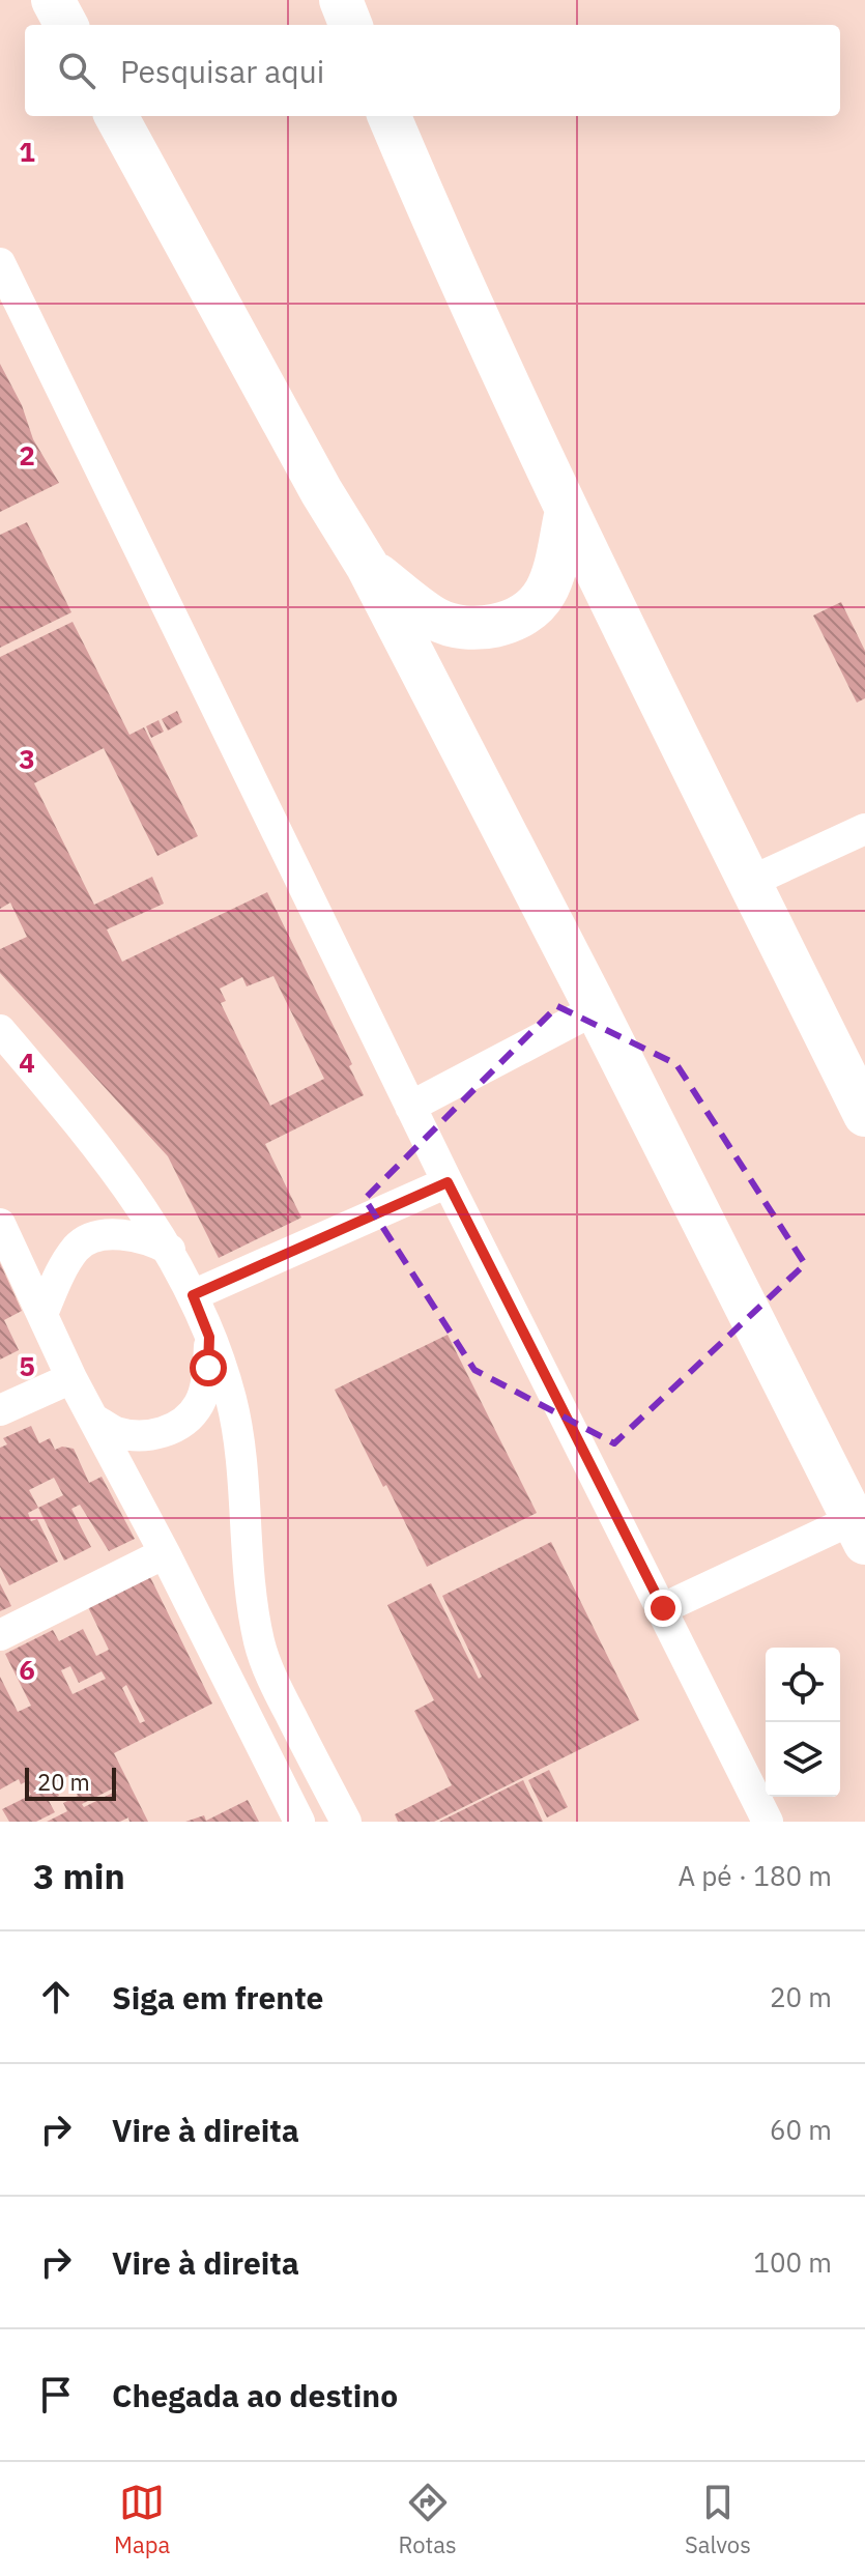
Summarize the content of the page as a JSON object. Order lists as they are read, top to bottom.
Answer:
{
  "scale_bar": "20 m",
  "page": {
    "search": "Pesquisar aqui",
    "scale": "20 m",
    "heading": ["3 min", "A pé · 180 m"],
    "list": [
      ["Siga em frente", "20 m"],
      ["Vire à direita", "60 m"],
      ["Vire à direita", "100 m"],
      "Chegada ao destino"
    ],
    "nav": ["Mapa", "Rotas", "Salvos"]
  },
  "grid": {
    "rows": [
      "1",
      "2",
      "3",
      "4",
      "5",
      "6"
    ]
  }
}
